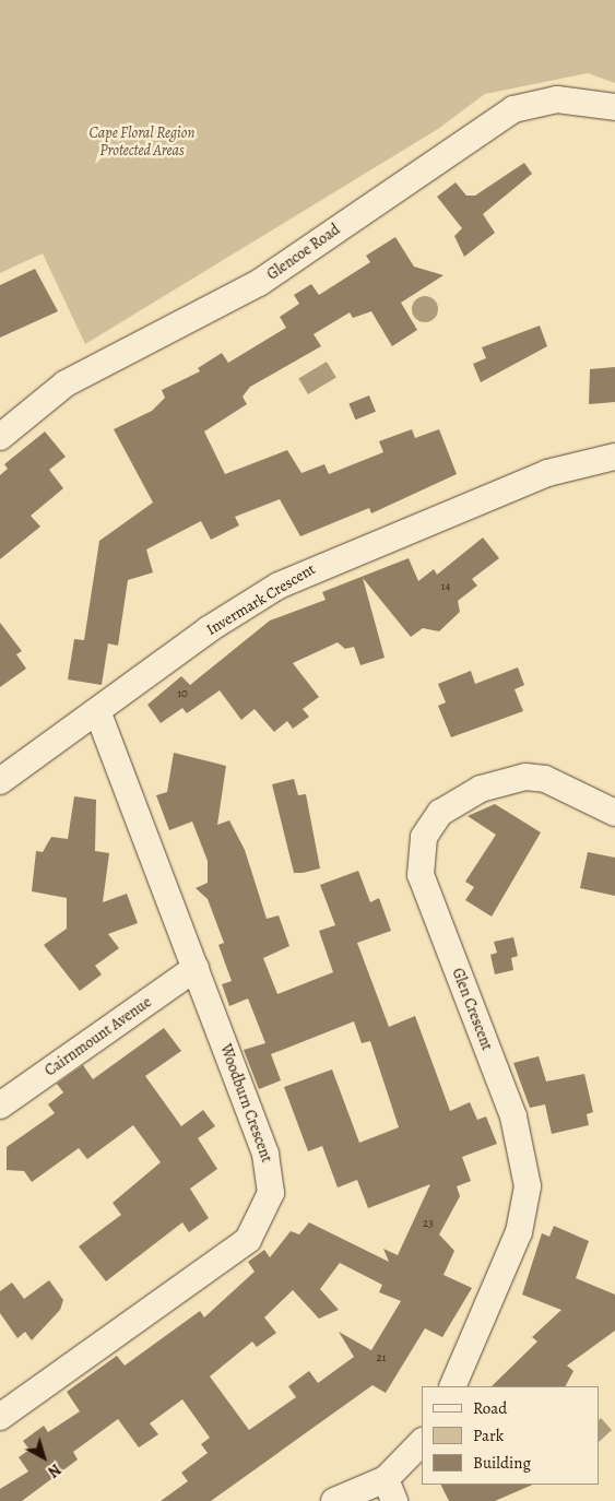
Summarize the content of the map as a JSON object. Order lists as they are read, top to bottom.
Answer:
{
  "streets": {
    "street": [
      "Glencoe Road",
      "Invermark Crescent",
      "Glen Crescent",
      "Cairnmount Avenue",
      "Woodburn Crescent"
    ]
  },
  "crossings": [
    ["Invermark Crescent", "Woodburn Crescent"],
    ["Cairnmount Avenue", "Woodburn Crescent"]
  ],
  "parks": ["Cape Floral Region Protected Areas"],
  "house_numbers": [
    "14",
    "10",
    "23",
    "21"
  ],
  "legend": ["Road", "Park", "Building"],
  "north": "bottom right"
}
